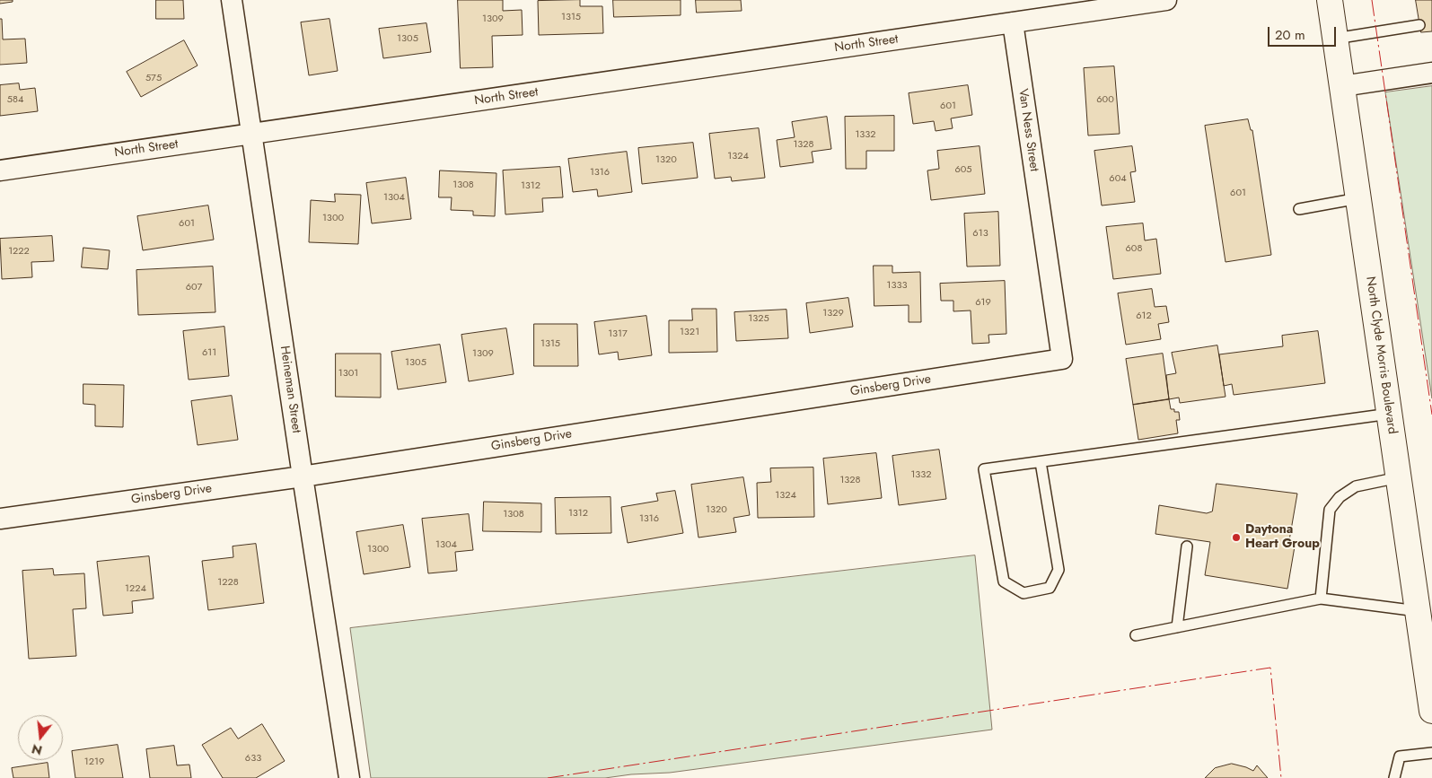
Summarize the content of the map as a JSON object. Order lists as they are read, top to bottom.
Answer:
{
  "streets": {
    "main road": ["North Clyde Morris Boulevard"],
    "street": [
      "North Street",
      "Van Ness Street",
      "Ginsberg Drive",
      "Heineman Street"
    ]
  },
  "crossings": [
    ["North Street", "Van Ness Street"],
    ["North Street", "Heineman Street"],
    ["Van Ness Street", "Ginsberg Drive"],
    ["Ginsberg Drive", "Heineman Street"]
  ],
  "places": ["Daytona Heart Group"],
  "house_numbers": [
    "1315",
    "1309",
    "1305",
    "575",
    "584",
    "600",
    "601",
    "1332",
    "1328",
    "1324",
    "1320",
    "605",
    "1316",
    "604",
    "1308",
    "1312",
    "601",
    "1304",
    "1300",
    "601",
    "613",
    "608",
    "1222",
    "1333",
    "607",
    "619",
    "1329",
    "612",
    "1325",
    "1321",
    "1317",
    "1315",
    "611",
    "1309",
    "1305",
    "1301",
    "1332",
    "1328",
    "1324",
    "1320",
    "1312",
    "1308",
    "1316",
    "1304",
    "1300",
    "1228",
    "1224",
    "633",
    "1219"
  ],
  "scale_bar": "20 m",
  "north": "bottom"
}
